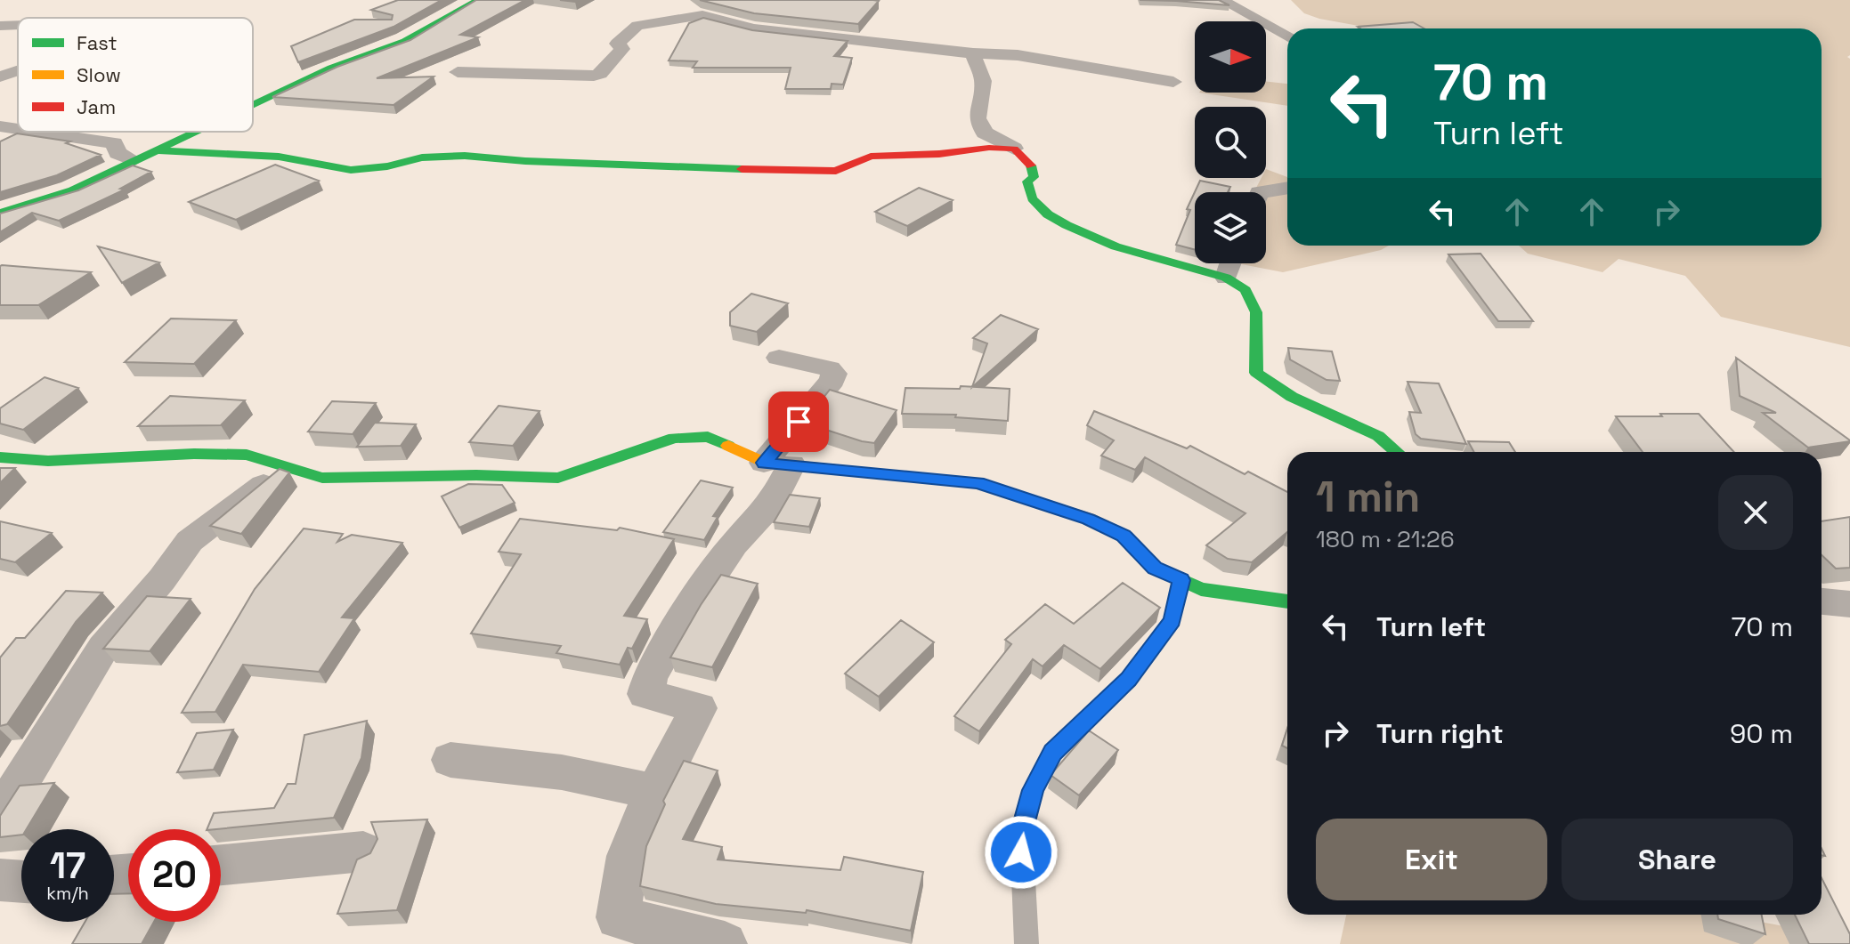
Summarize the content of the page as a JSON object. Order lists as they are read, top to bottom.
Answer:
{
  "legend": ["Fast", "Slow", "Jam"],
  "north": "right",
  "page": {
    "turn": ["70 m", "Turn left"],
    "heading": ["1 min", "180 m · 21:26"],
    "list": [
      {
        "name": "Turn left",
        "value": "70 m"
      },
      {
        "name": "Turn right",
        "value": "90 m"
      }
    ],
    "buttons": ["Exit", "Share"],
    "speed": "17 km/h",
    "limit": "20"
  }
}
